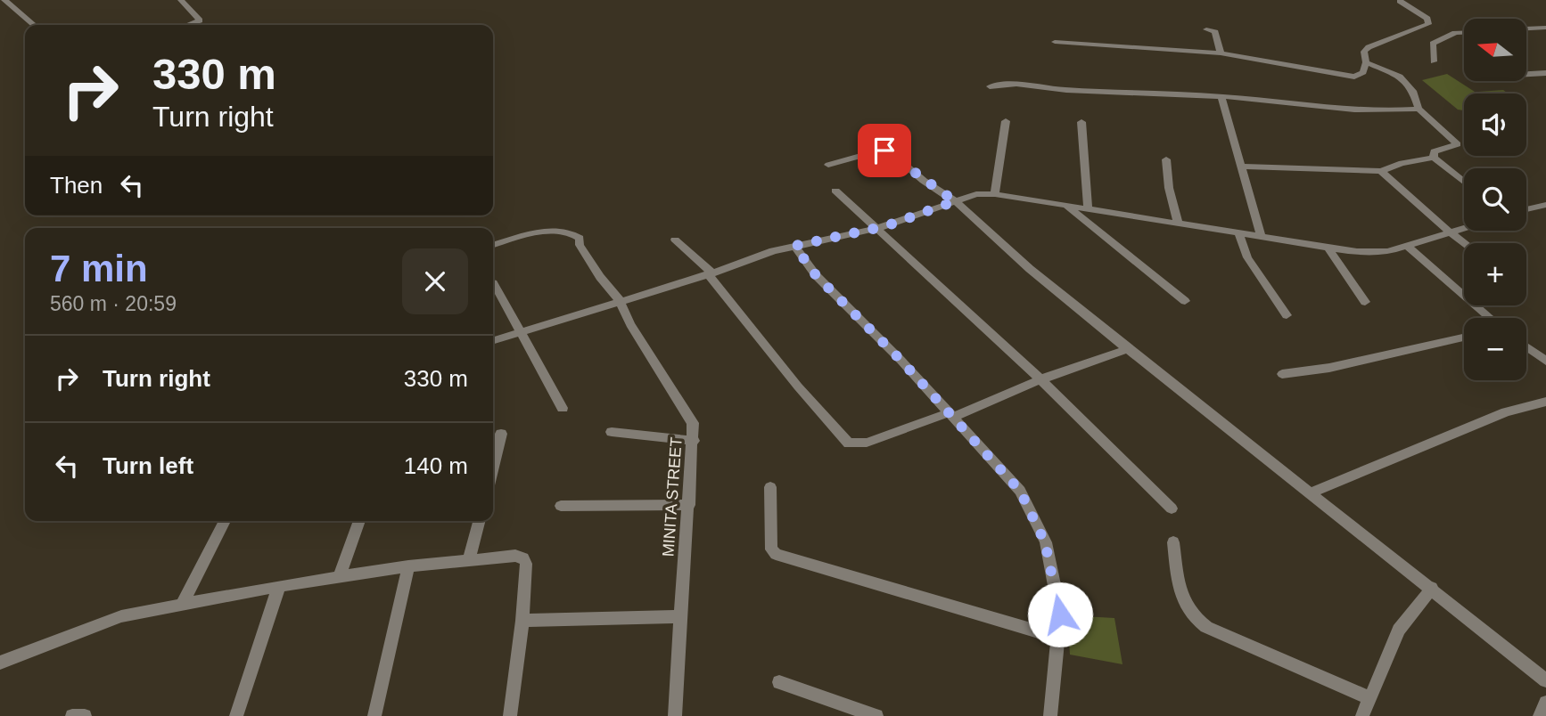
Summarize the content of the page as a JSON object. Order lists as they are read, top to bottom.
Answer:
{
  "streets": {
    "street": ["MINITA STREET"]
  },
  "north": "left",
  "page": {
    "map_buttons": ["+", "−"],
    "turn": ["330 m", "Turn right"],
    "then": "Then",
    "heading": ["7 min", "560 m · 20:59"],
    "list": [
      {
        "name": "Turn right",
        "value": "330 m"
      },
      {
        "name": "Turn left",
        "value": "140 m"
      }
    ]
  }
}
